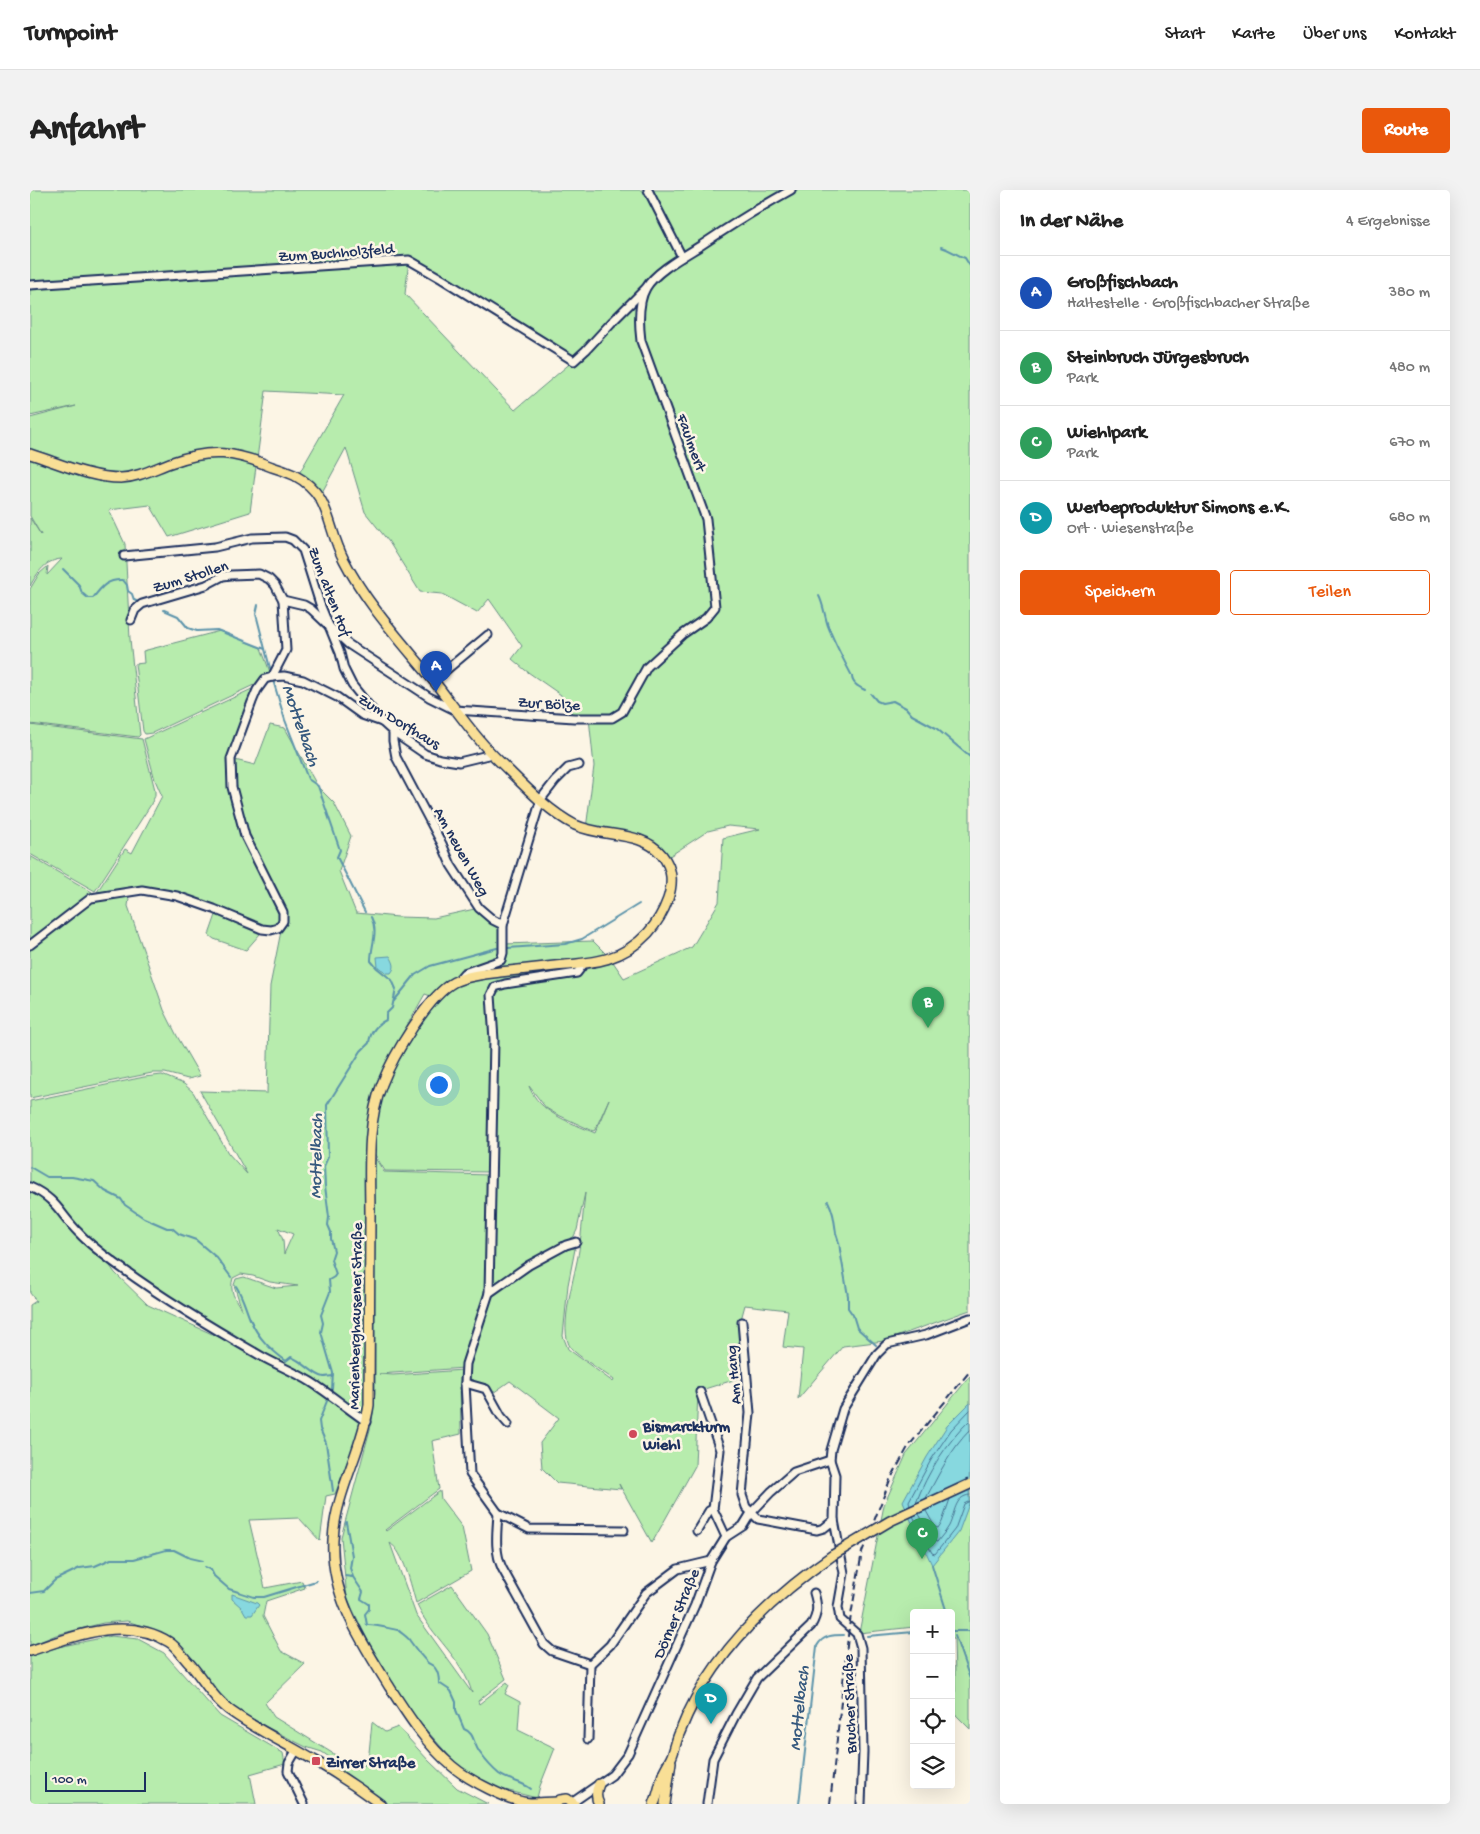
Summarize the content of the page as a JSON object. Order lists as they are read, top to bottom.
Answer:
{
  "streets": {
    "main road": ["Marienberghausener Straße"],
    "street": [
      "Zum Buchholzfeld",
      "Faulmert",
      "Zum Stollen",
      "Zum alten Hof",
      "Zur Bölze",
      "Zum Dorfhaus",
      "Am neuen Weg",
      "Am Hang",
      "Dörner Straße",
      "Brucher Straße"
    ]
  },
  "crossings": [
    ["Zum Buchholzfeld", "Faulmert"],
    ["Faulmert", "Zur Bölze"],
    ["Zum Stollen", "Zum Dorfhaus"],
    ["Zum alten Hof", "Zum Dorfhaus"],
    ["Zum Dorfhaus", "Am neuen Weg"],
    ["Marienberghausener Straße", "Dörner Straße"],
    ["Am Hang", "Dörner Straße"],
    ["Dörner Straße", "Brucher Straße"]
  ],
  "water": ["Mottelbach"],
  "places": {
    "other": ["Bismarckturm Wiehl"],
    "transit": ["Zirrer Straße"]
  },
  "scale_bar": "100 m",
  "page": {
    "header": "Turnpoint",
    "nav": [
      "Start",
      "Karte",
      "Über uns",
      "Kontakt"
    ],
    "buttons": [
      "Route",
      ["Speichern", "Teilen"]
    ],
    "title": "Anfahrt",
    "heading": ["In der Nähe", "4 Ergebnisse"],
    "list": [
      {
        "mark": "A",
        "name": "Großfischbach",
        "note": "Haltestelle · Großfischbacher Straße",
        "value": "380 m"
      },
      {
        "mark": "B",
        "name": "Steinbruch Jürgesbruch",
        "note": "Park",
        "value": "480 m"
      },
      {
        "mark": "C",
        "name": "Wiehlpark",
        "note": "Park",
        "value": "670 m"
      },
      {
        "mark": "D",
        "name": "Werbeproduktur Simons e.K.",
        "note": "Ort · Wiesenstraße",
        "value": "680 m"
      }
    ],
    "pins": [
      "A",
      "B",
      "C",
      "D"
    ],
    "map_buttons": ["+", "−"],
    "scale": "100 m"
  }
}
